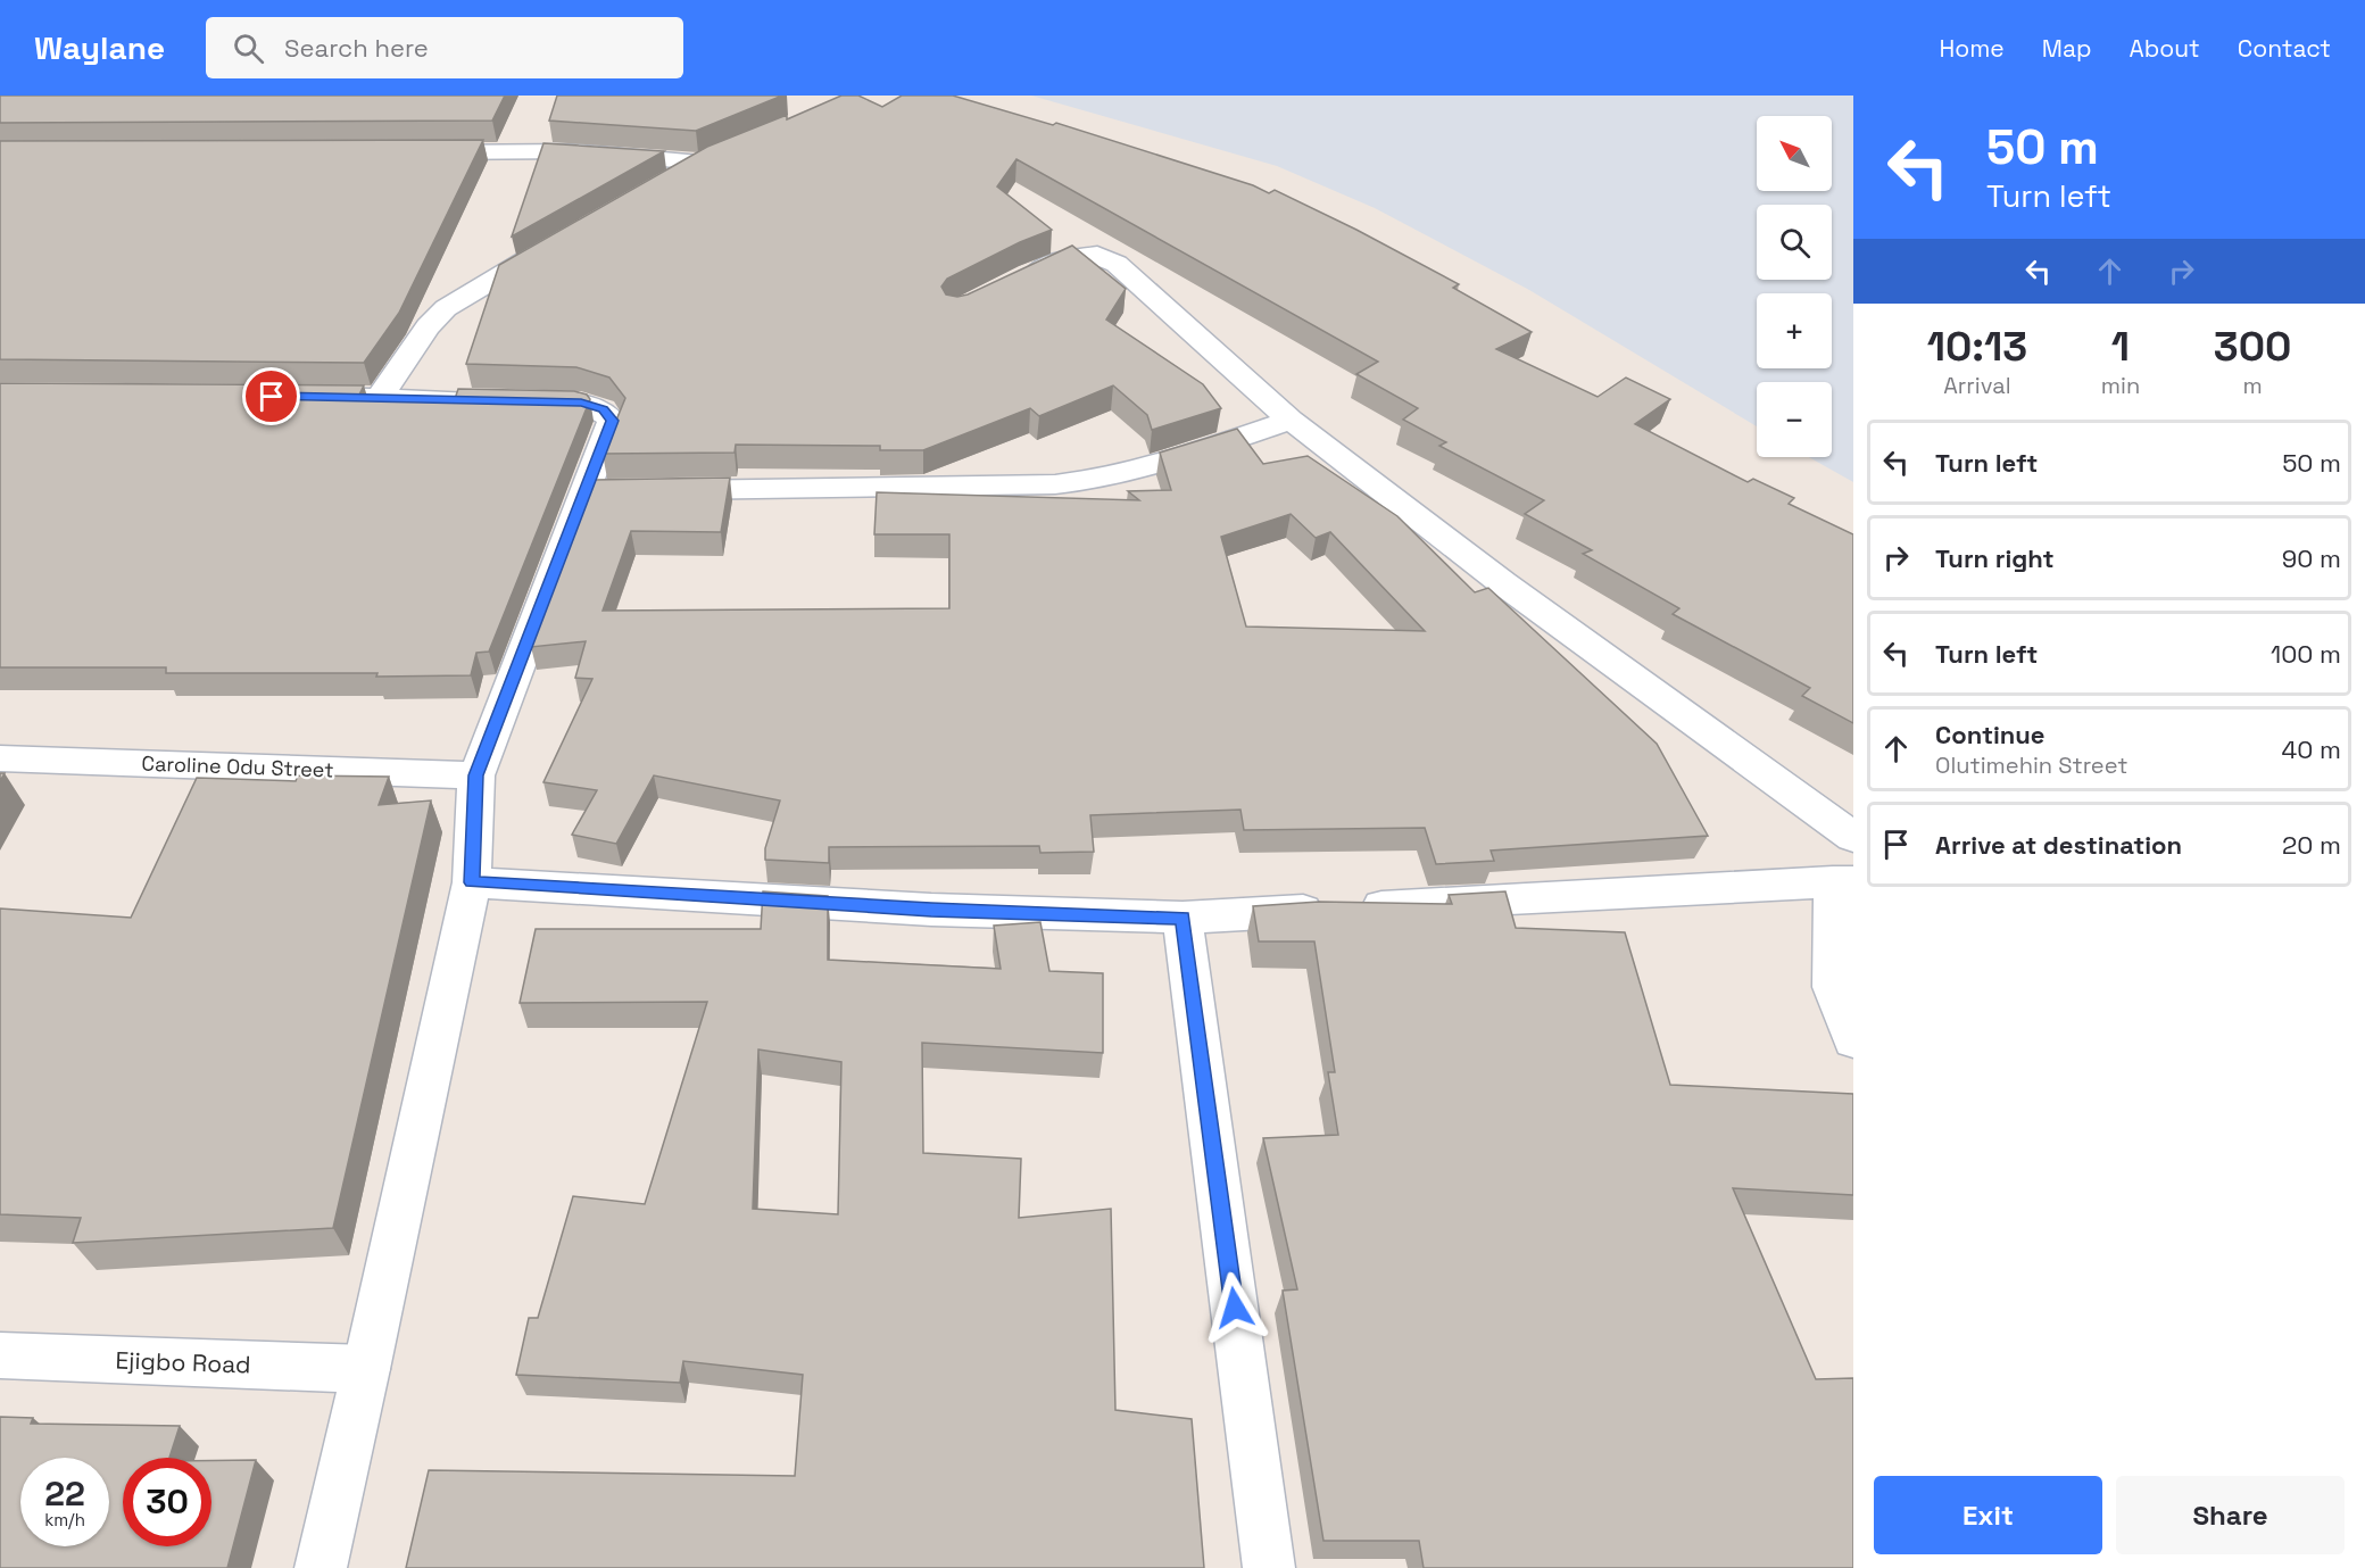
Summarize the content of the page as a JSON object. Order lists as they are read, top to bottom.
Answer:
{
  "streets": {
    "street": ["Caroline Odu Street", "Ejigbo Road"]
  },
  "north": "top left",
  "page": {
    "header": "Waylane",
    "search": "Search here",
    "nav": [
      "Home",
      "Map",
      "About",
      "Contact"
    ],
    "turn": ["50 m", "Turn left"],
    "map_buttons": ["+", "−"],
    "eta": [
      "10:13",
      "Arrival",
      "1",
      "min",
      "300",
      "m"
    ],
    "list": [
      {
        "name": "Turn left",
        "value": "50 m"
      },
      {
        "name": "Turn right",
        "value": "90 m"
      },
      {
        "name": "Turn left",
        "value": "100 m"
      },
      {
        "name": "Continue",
        "note": "Olutimehin Street",
        "value": "40 m"
      },
      {
        "name": "Arrive at destination",
        "value": "20 m"
      }
    ],
    "speed": "22 km/h",
    "limit": "30",
    "buttons": ["Exit", "Share"]
  }
}
